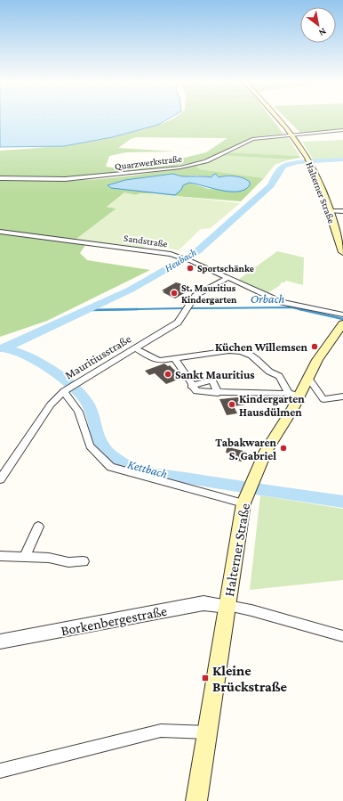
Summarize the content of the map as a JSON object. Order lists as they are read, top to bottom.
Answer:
{
  "streets": {
    "main road": ["Halterner Straße"],
    "street": [
      "Quarzwerkstraße",
      "Sandstraße",
      "Mauritiusstraße",
      "Borkenbergestraße"
    ]
  },
  "crossings": [
    ["Quarzwerkstraße", "Halterner Straße"],
    ["Halterner Straße", "Borkenbergestraße"],
    ["Sandstraße", "Mauritiusstraße"]
  ],
  "water": ["Heubach", "Orbach", "Kettbach"],
  "places": {
    "other": [
      "Sportschänke",
      "St. Mauritius Kindergarten",
      "Küchen Willemsen",
      "Sankt Mauritius",
      "Kindergarten Hausdülmen",
      "Tabakwaren S. Gabriel"
    ],
    "transit": ["Kleine Brückstraße"]
  },
  "north": "bottom right"
}
